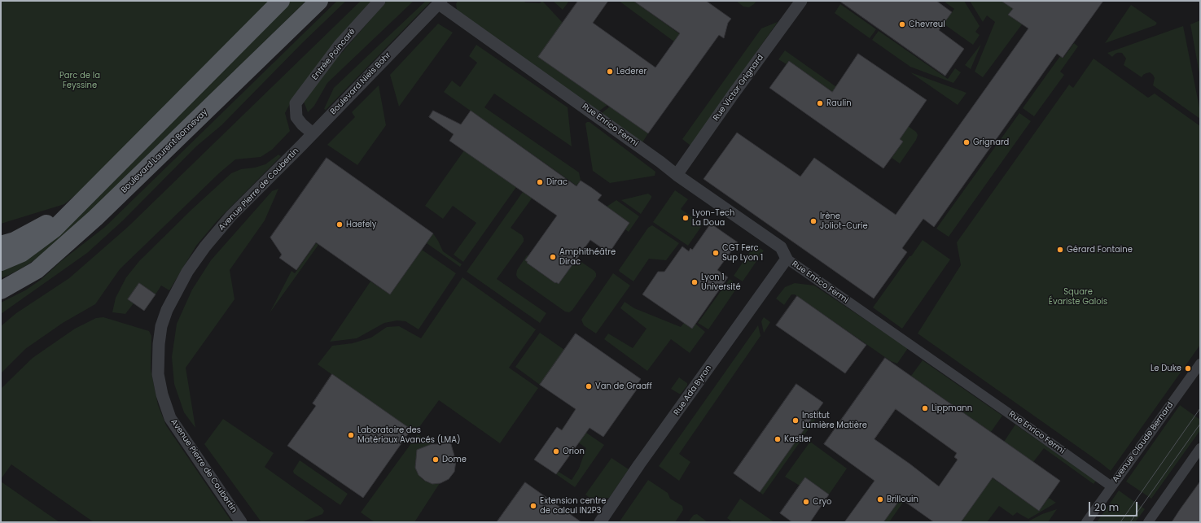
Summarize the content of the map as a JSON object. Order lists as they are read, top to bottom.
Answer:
{
  "streets": {
    "main road": ["Boulevard Laurent Bonnevay"],
    "street": [
      "Entrée Poincaré",
      "Boulevard Niels Bohr",
      "Rue Victor Grignard",
      "Rue Enrico Fermi",
      "Avenue Pierre de Coubertin",
      "Rue Ada Byron",
      "Avenue Claude Bernard"
    ]
  },
  "crossings": [
    ["Entrée Poincaré", "Boulevard Niels Bohr"],
    ["Entrée Poincaré", "Avenue Pierre de Coubertin"],
    ["Boulevard Niels Bohr", "Rue Enrico Fermi"],
    ["Boulevard Niels Bohr", "Avenue Pierre de Coubertin"],
    ["Rue Victor Grignard", "Rue Enrico Fermi"],
    ["Rue Enrico Fermi", "Rue Ada Byron"],
    ["Rue Enrico Fermi", "Avenue Claude Bernard"]
  ],
  "parks": ["Parc de la Feyssine", "Square Évariste Galois"],
  "places": [
    "Chevreul",
    "Lederer",
    "Raulin",
    "Grignard",
    "Dirac",
    "Lyon-Tech La Doua",
    "Irène Joliot-Curie",
    "Haefely",
    "Gérard Fontaine",
    "CGT Ferc Sup Lyon 1",
    "Amphithéâtre Dirac",
    "Lyon 1 Université",
    "Le Duke",
    "Van de Graaff",
    "Lippmann",
    "Institut Lumière Matière",
    "Laboratoire des Matériaux Avancés (LMA)",
    "Kastler",
    "Orion",
    "Dome",
    "Brillouin",
    "Cryo",
    "Extension centre de calcul IN2P3"
  ],
  "scale_bar": "20 m"
}
